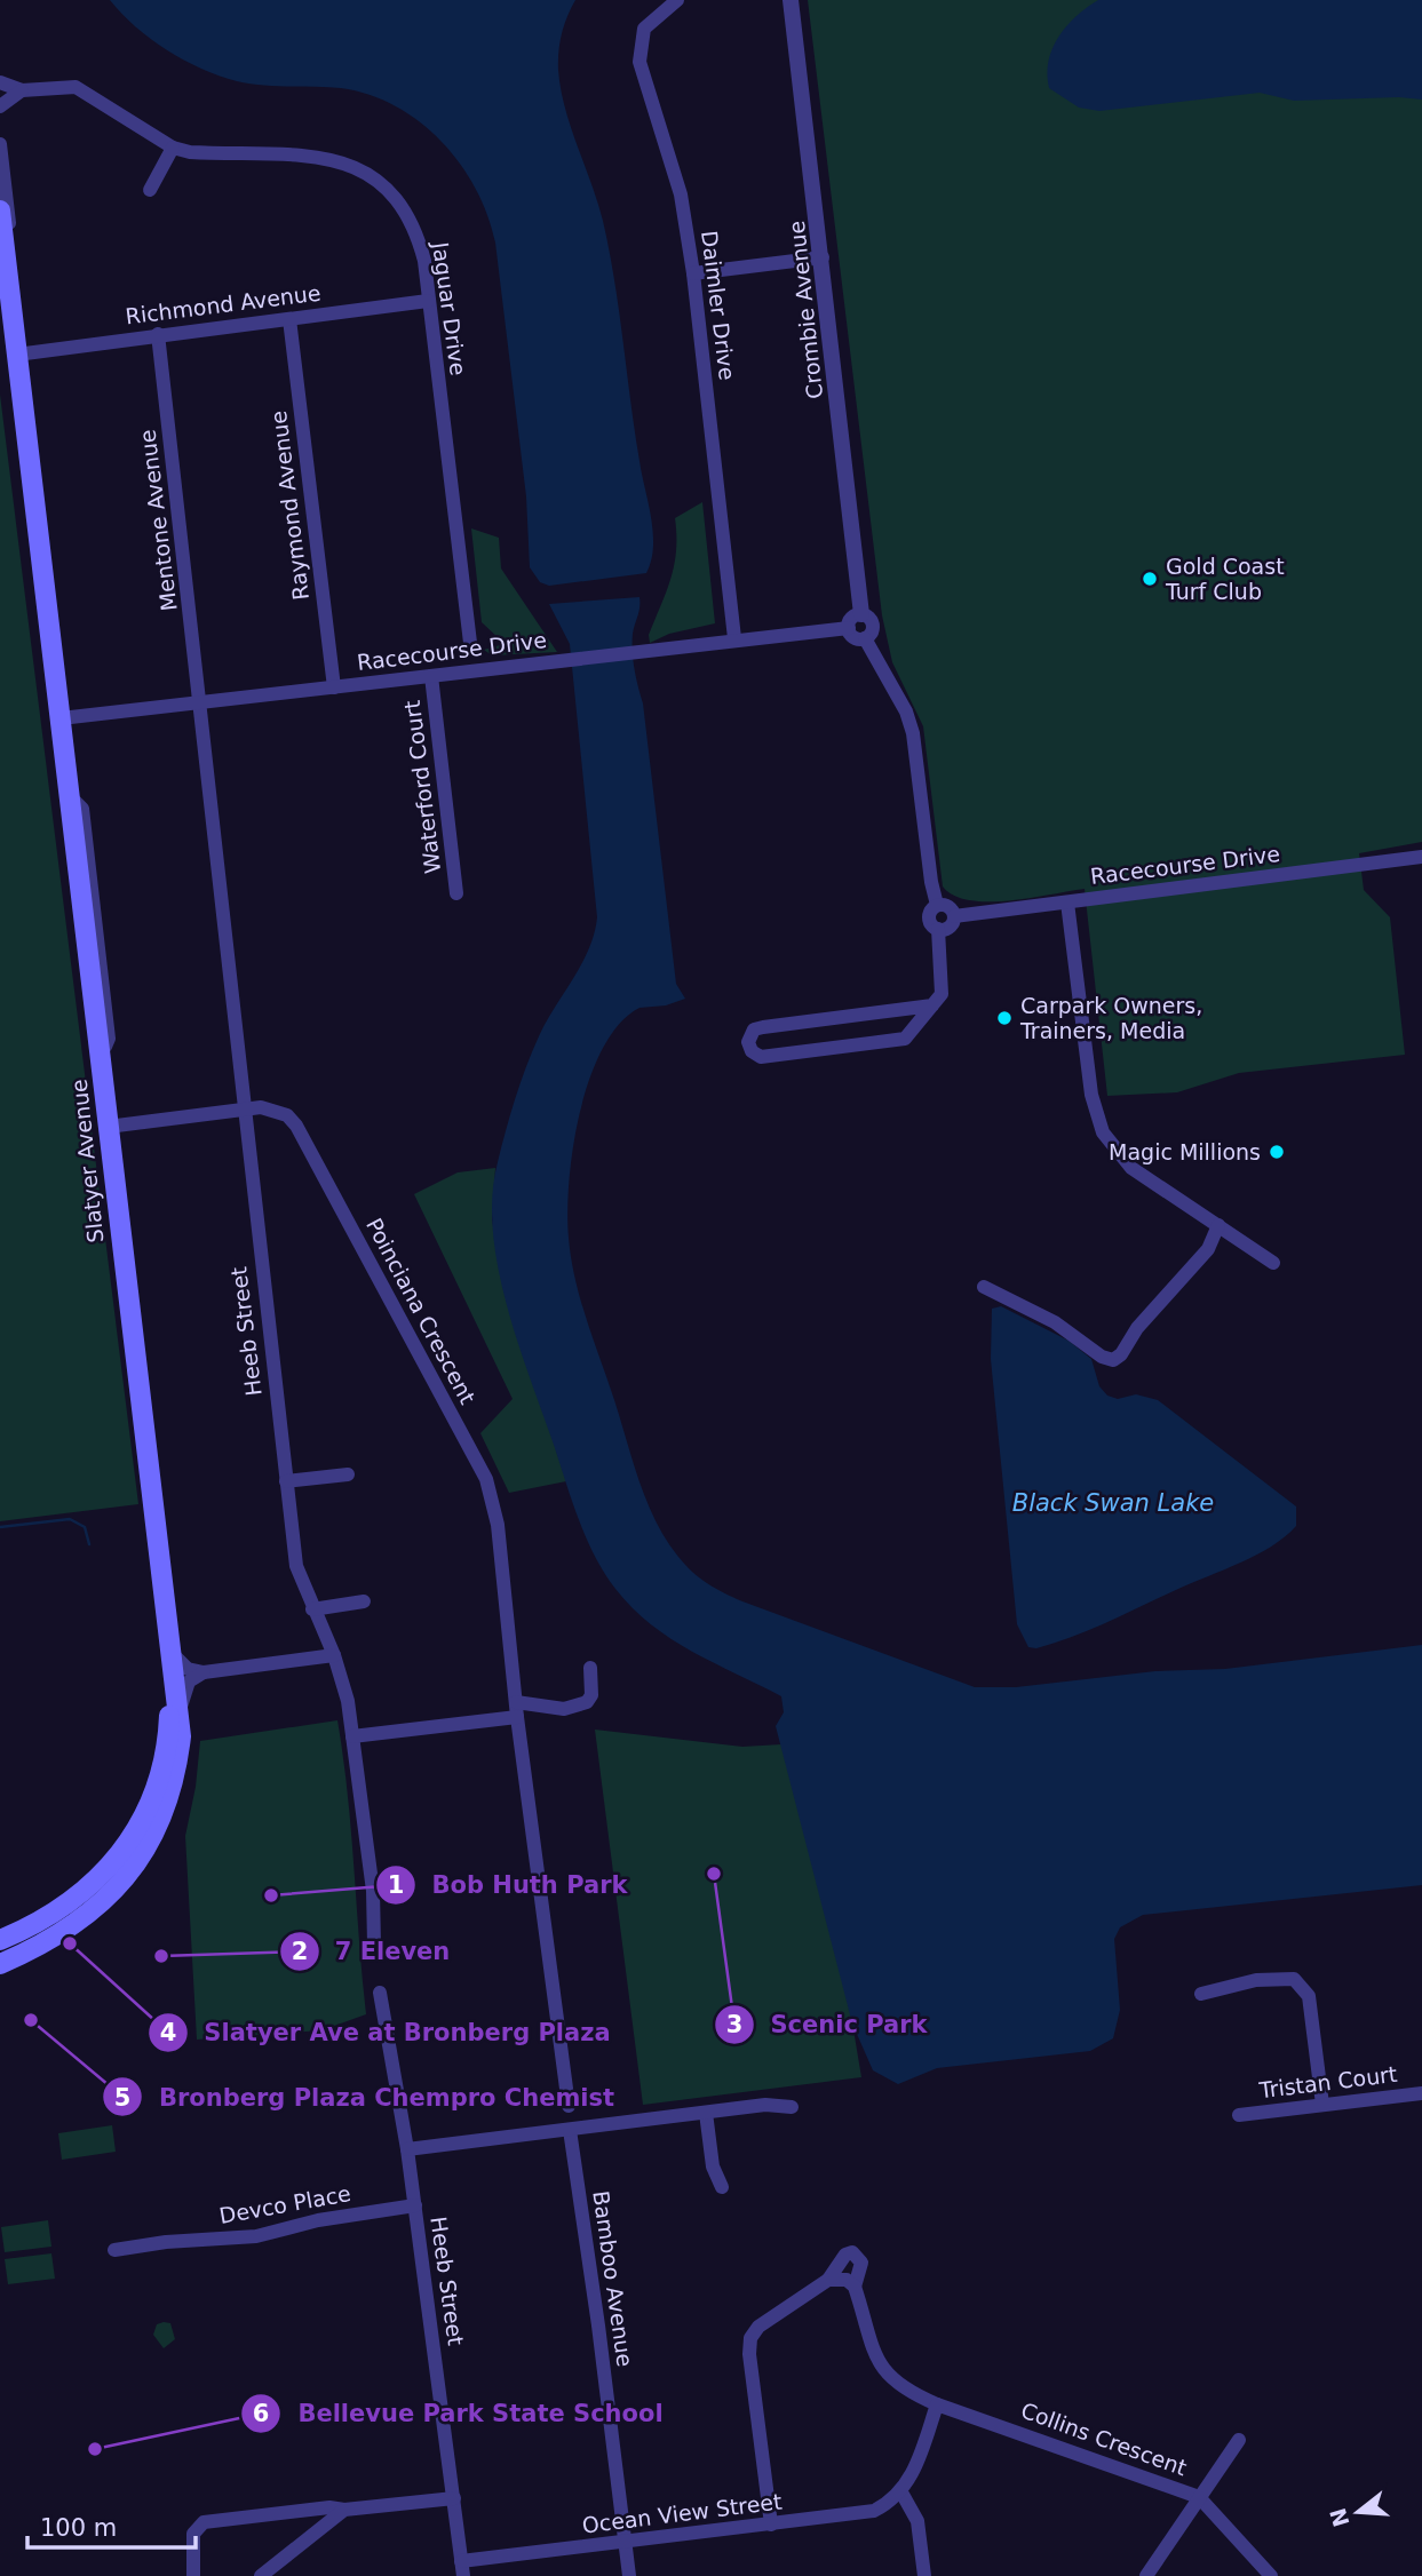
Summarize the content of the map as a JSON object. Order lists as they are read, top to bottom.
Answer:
{
  "streets": {
    "main road": ["Slatyer Avenue"],
    "street": [
      "Richmond Avenue",
      "Daimler Drive",
      "Jaguar Drive",
      "Crombie Avenue",
      "Raymond Avenue",
      "Mentone Avenue",
      "Racecourse Drive",
      "Waterford Court",
      "Poinciana Crescent",
      "Heeb Street",
      "Tristan Court",
      "Devco Place",
      "Bamboo Avenue",
      "Collins Crescent",
      "Ocean View Street"
    ]
  },
  "crossings": [
    ["Richmond Avenue", "Jaguar Drive"],
    ["Richmond Avenue", "Raymond Avenue"],
    ["Richmond Avenue", "Mentone Avenue"],
    ["Richmond Avenue", "Slatyer Avenue"],
    ["Daimler Drive", "Racecourse Drive"],
    ["Crombie Avenue", "Racecourse Drive"],
    ["Raymond Avenue", "Racecourse Drive"],
    ["Mentone Avenue", "Racecourse Drive"],
    ["Mentone Avenue", "Heeb Street"],
    ["Racecourse Drive", "Waterford Court"],
    ["Racecourse Drive", "Slatyer Avenue"],
    ["Racecourse Drive", "Heeb Street"],
    ["Slatyer Avenue", "Poinciana Crescent"],
    ["Poinciana Crescent", "Heeb Street"],
    ["Heeb Street", "Devco Place"],
    ["Heeb Street", "Ocean View Street"],
    ["Bamboo Avenue", "Ocean View Street"],
    ["Collins Crescent", "Ocean View Street"]
  ],
  "water": ["Black Swan Lake"],
  "places": [
    "Gold Coast Turf Club",
    "Carpark Owners, Trainers, Media",
    "Magic Millions",
    "Scenic Park",
    "Bob Huth Park",
    "Slatyer Ave at Bronberg Plaza",
    "7 Eleven",
    "Bronberg Plaza Chempro Chemist",
    "Bellevue Park State School"
  ],
  "scale_bar": "100 m",
  "north": "left"
}
